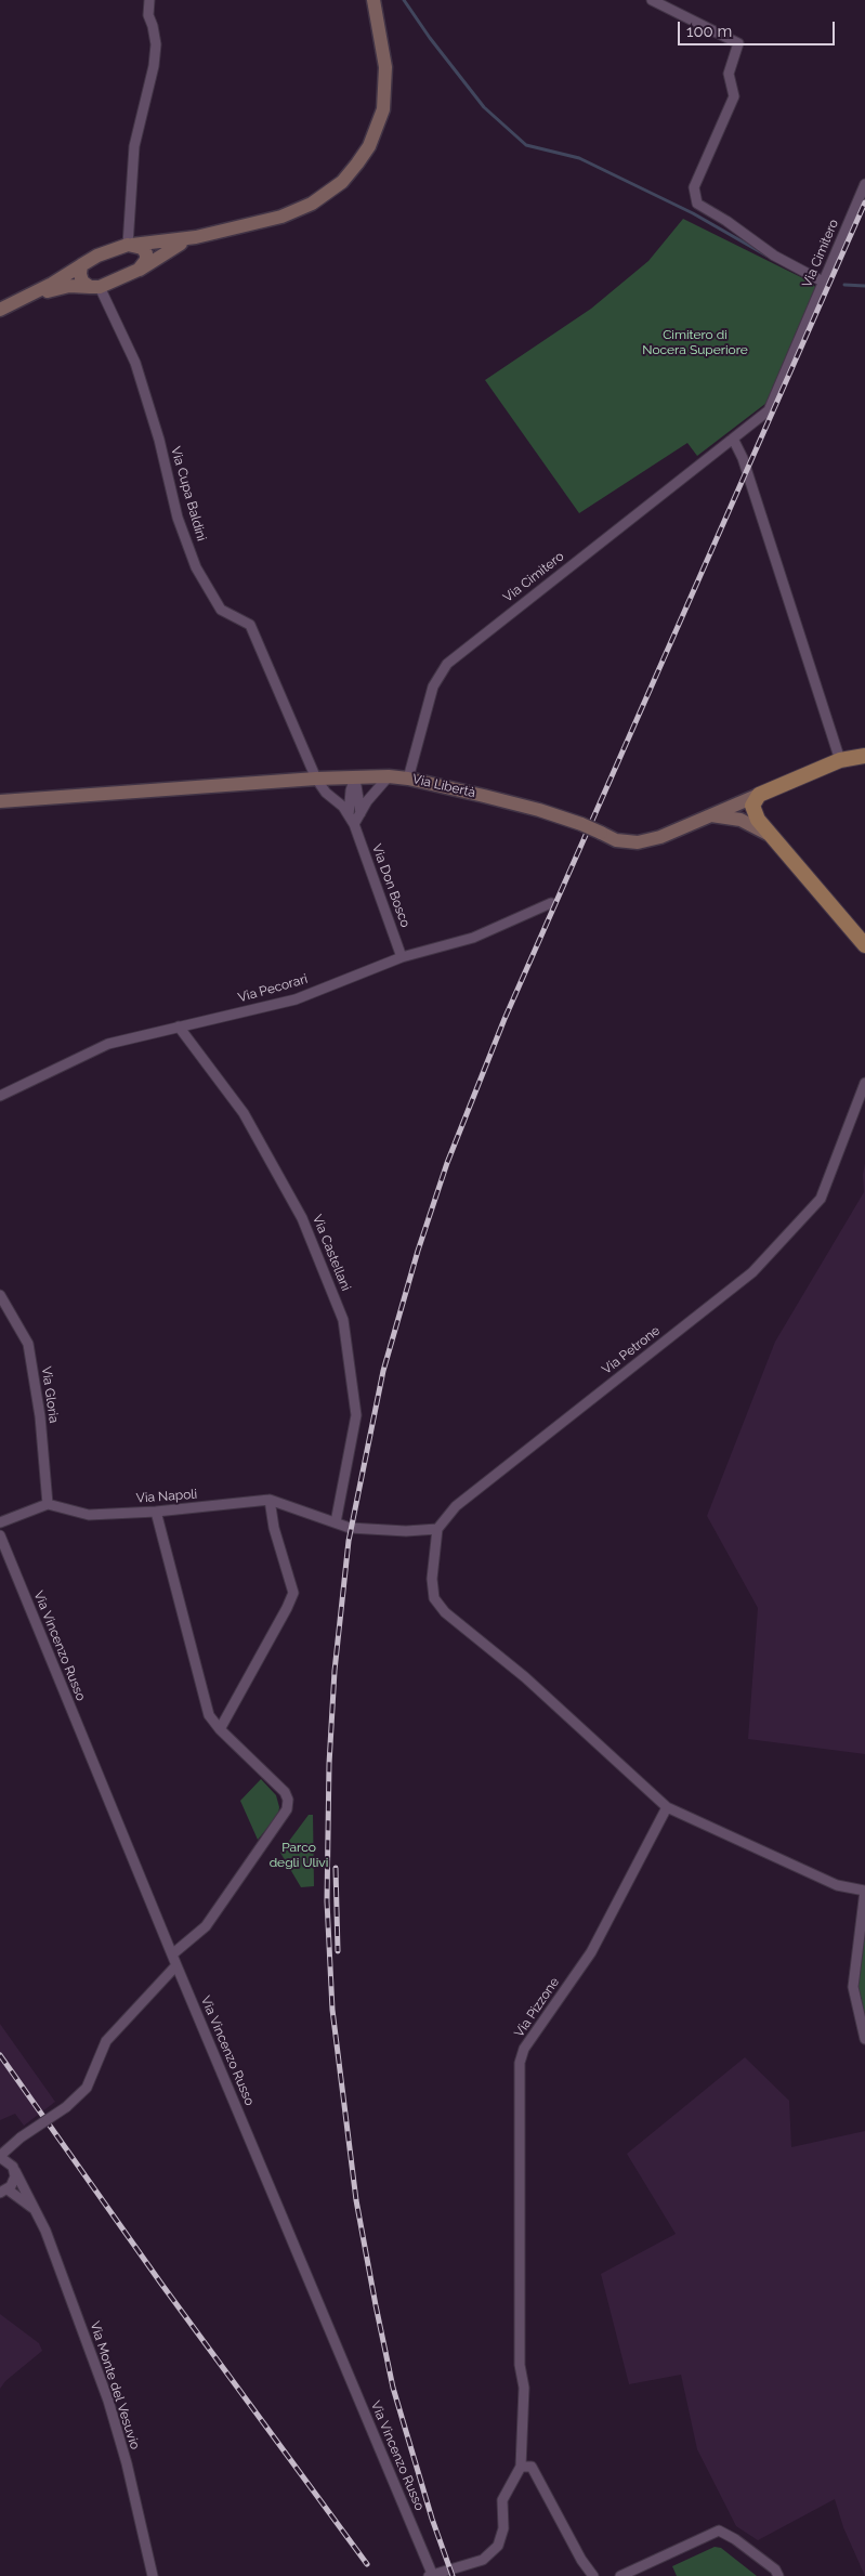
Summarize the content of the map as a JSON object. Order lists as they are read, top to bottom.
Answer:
{
  "streets": {
    "main road": ["Via Libertà"],
    "street": [
      "Via Cimitero",
      "Via Cupa Baldini",
      "Via Don Bosco",
      "Via Pecorari",
      "Via Castellani",
      "Via Petrone",
      "Via Gloria",
      "Via Napoli",
      "Via Vincenzo Russo",
      "Via Pizzone",
      "Via Monte del Vesuvio"
    ]
  },
  "crossings": [
    ["Via Cimitero", "Via Libertà"],
    ["Via Cupa Baldini", "Via Libertà"],
    ["Via Cupa Baldini", "Via Don Bosco"],
    ["Via Libertà", "Via Don Bosco"],
    ["Via Don Bosco", "Via Pecorari"],
    ["Via Pecorari", "Via Castellani"],
    ["Via Castellani", "Via Napoli"],
    ["Via Gloria", "Via Napoli"],
    ["Via Vincenzo Russo", "Via Pizzone"]
  ],
  "parks": ["Cimitero di Nocera Superiore", "Parco degli Ulivi"],
  "scale_bar": "100 m"
}
